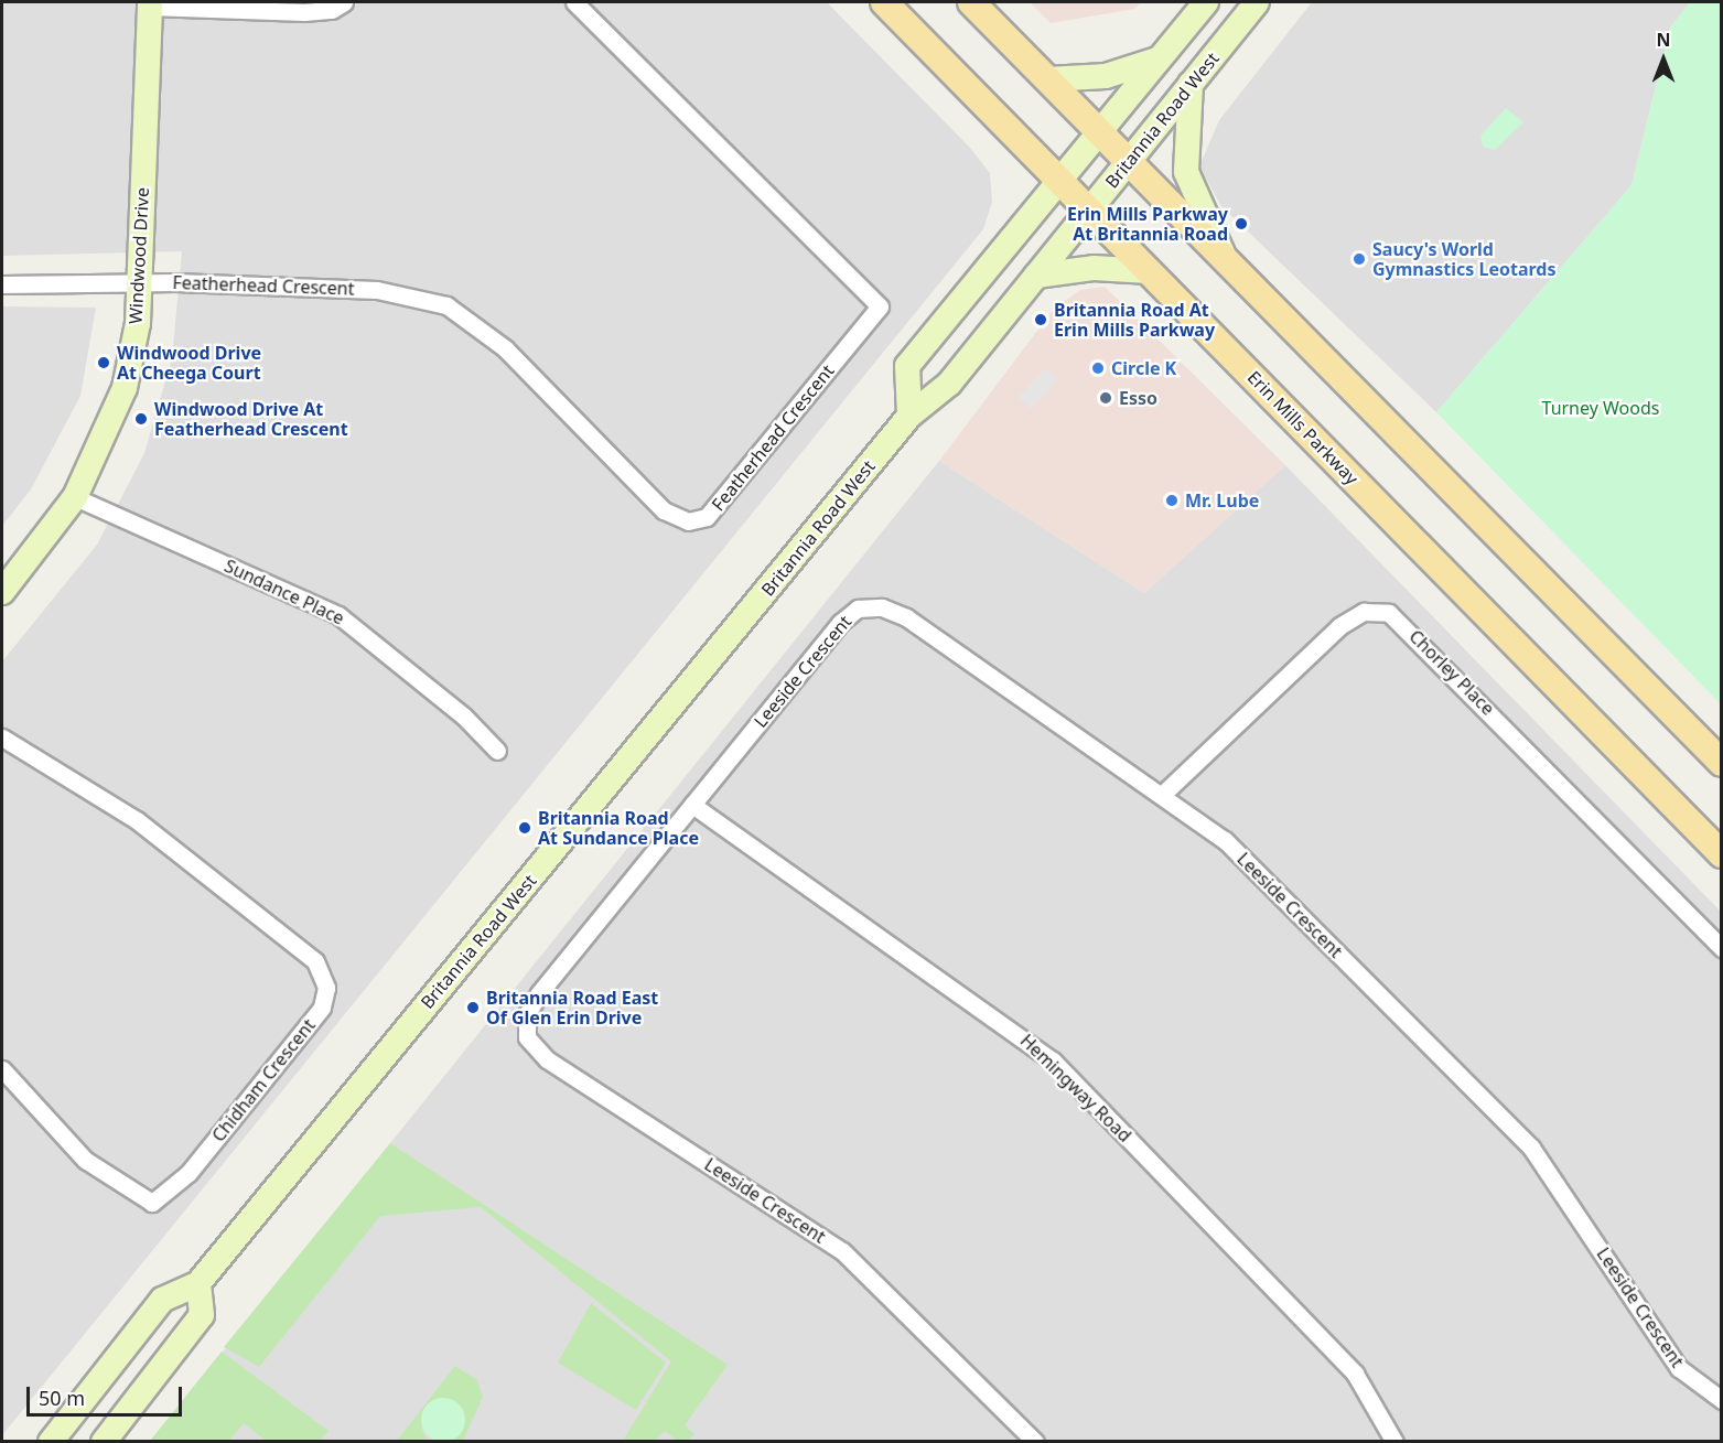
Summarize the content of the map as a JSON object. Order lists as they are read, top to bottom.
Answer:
{
  "streets": {
    "main road": ["Britannia Road West", "Windwood Drive", "Erin Mills Parkway"],
    "street": [
      "Featherhead Crescent",
      "Sundance Place",
      "Leeside Crescent",
      "Chorley Place",
      "Chidham Crescent",
      "Hemingway Road"
    ]
  },
  "crossings": [
    ["Britannia Road West", "Erin Mills Parkway"],
    ["Windwood Drive", "Featherhead Crescent"],
    ["Windwood Drive", "Sundance Place"],
    ["Leeside Crescent", "Chorley Place"],
    ["Leeside Crescent", "Hemingway Road"]
  ],
  "parks": ["Turney Woods"],
  "places": [
    "Erin Mills Parkway At Britannia Road",
    "Saucy's World Gymnastics Leotards",
    "Britannia Road At Erin Mills Parkway",
    "Windwood Drive At Cheega Court",
    "Circle K",
    "Esso",
    "Windwood Drive At Featherhead Crescent",
    "Mr. Lube",
    "Britannia Road At Sundance Place",
    "Britannia Road East Of Glen Erin Drive"
  ],
  "scale_bar": "50 m",
  "north": "top"
}
